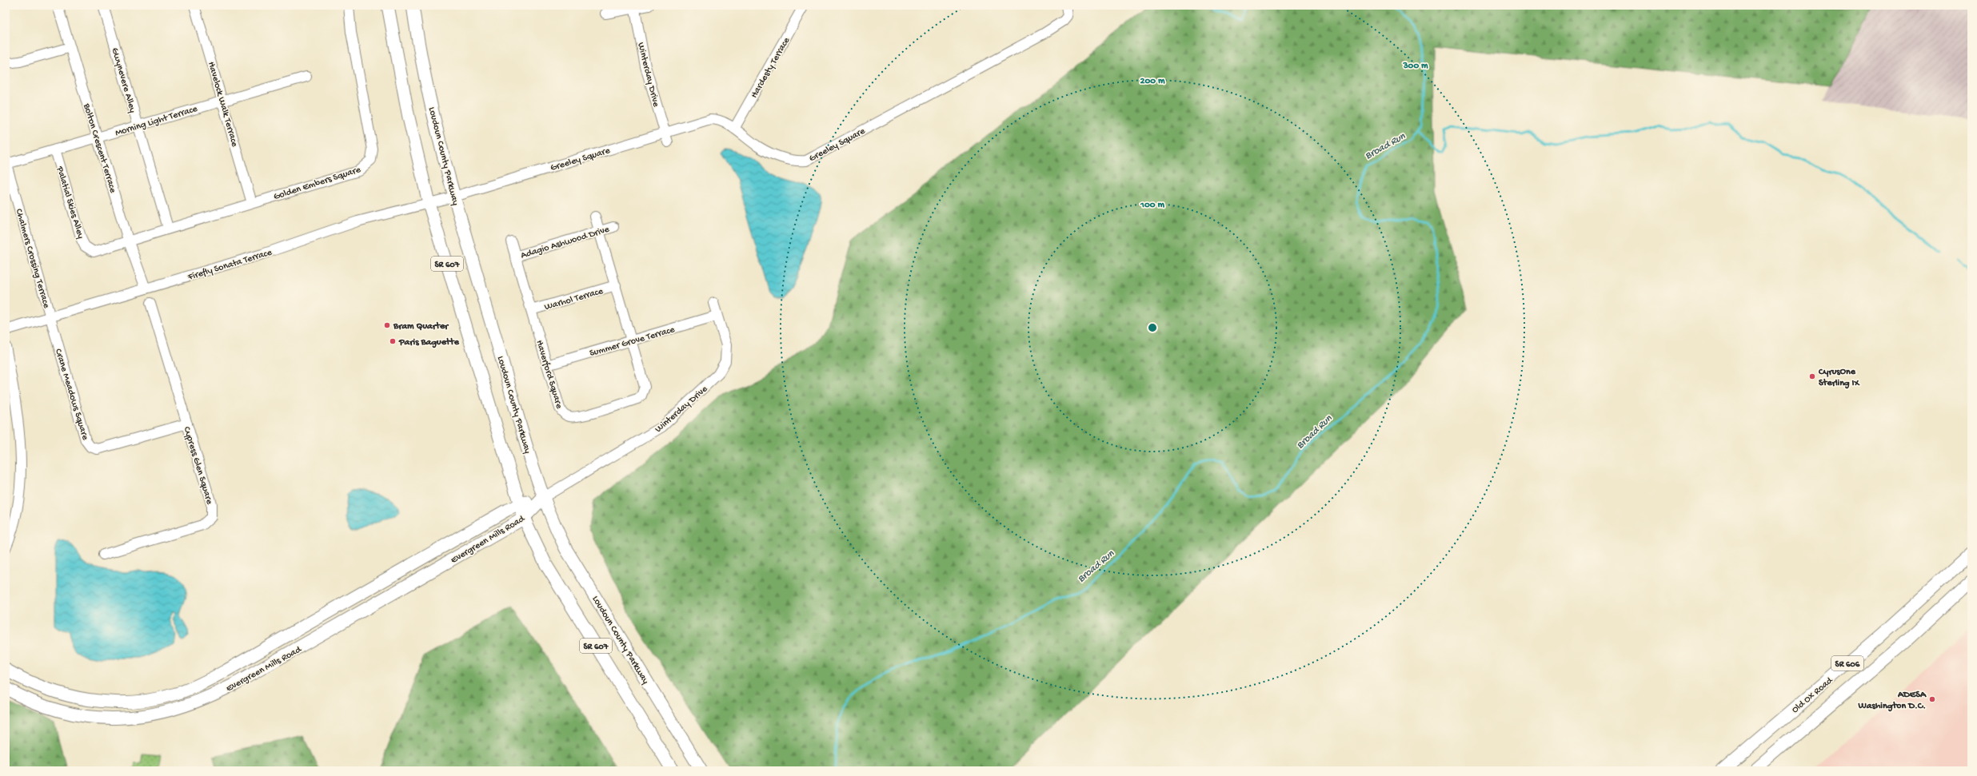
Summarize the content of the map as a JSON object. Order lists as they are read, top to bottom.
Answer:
{
  "streets": {
    "main road": [
      "Loudoun County Parkway",
      "SR 607",
      "Evergreen Mills Road",
      "SR 606",
      "Old Ox Road"
    ],
    "street": [
      "Hardesty Terrace",
      "Winterday Drive",
      "Gwynevere Alley",
      "Havelock Walk Terrace",
      "Morning Light Terrace",
      "Greeley Square",
      "Bolton Crescent Terrace",
      "Golden Embers Square",
      "Palatial Skies Alley",
      "Adagio Ashwood Drive",
      "Chalmers Crossing Terrace",
      "Firefly Sonata Terrace",
      "Warhol Terrace",
      "Summer Grove Terrace",
      "Haverford Square",
      "Crane Meadows Square",
      "Cypress Glen Square"
    ]
  },
  "crossings": [
    ["Hardesty Terrace", "Greeley Square"],
    ["Winterday Drive", "Greeley Square"],
    ["Winterday Drive", "Loudoun County Parkway"],
    ["Winterday Drive", "Summer Grove Terrace"],
    ["Winterday Drive", "Evergreen Mills Road"],
    ["Gwynevere Alley", "Morning Light Terrace"],
    ["Gwynevere Alley", "Golden Embers Square"],
    ["Havelock Walk Terrace", "Morning Light Terrace"],
    ["Havelock Walk Terrace", "Golden Embers Square"],
    ["Morning Light Terrace", "Bolton Crescent Terrace"],
    ["Morning Light Terrace", "Palatial Skies Alley"],
    ["Morning Light Terrace", "Chalmers Crossing Terrace"],
    ["Greeley Square", "Loudoun County Parkway"],
    ["Greeley Square", "Firefly Sonata Terrace"],
    ["Bolton Crescent Terrace", "Golden Embers Square"],
    ["Bolton Crescent Terrace", "Palatial Skies Alley"],
    ["Bolton Crescent Terrace", "Firefly Sonata Terrace"],
    ["Loudoun County Parkway", "Firefly Sonata Terrace"],
    ["Loudoun County Parkway", "Evergreen Mills Road"],
    ["Golden Embers Square", "Palatial Skies Alley"],
    ["Adagio Ashwood Drive", "Haverford Square"],
    ["Chalmers Crossing Terrace", "Firefly Sonata Terrace"],
    ["Chalmers Crossing Terrace", "Crane Meadows Square"],
    ["Firefly Sonata Terrace", "SR 607"],
    ["Firefly Sonata Terrace", "Crane Meadows Square"],
    ["SR 607", "Evergreen Mills Road"],
    ["Warhol Terrace", "Haverford Square"],
    ["Summer Grove Terrace", "Haverford Square"],
    ["Crane Meadows Square", "Cypress Glen Square"]
  ],
  "water": ["Broad Run"],
  "places": [
    "Bram Quarter",
    "Paris Baguette",
    "CyrusOne Sterling IX",
    "ADESA Washington D.C."
  ],
  "rings": ["300 m", "200 m", "100 m"]
}
